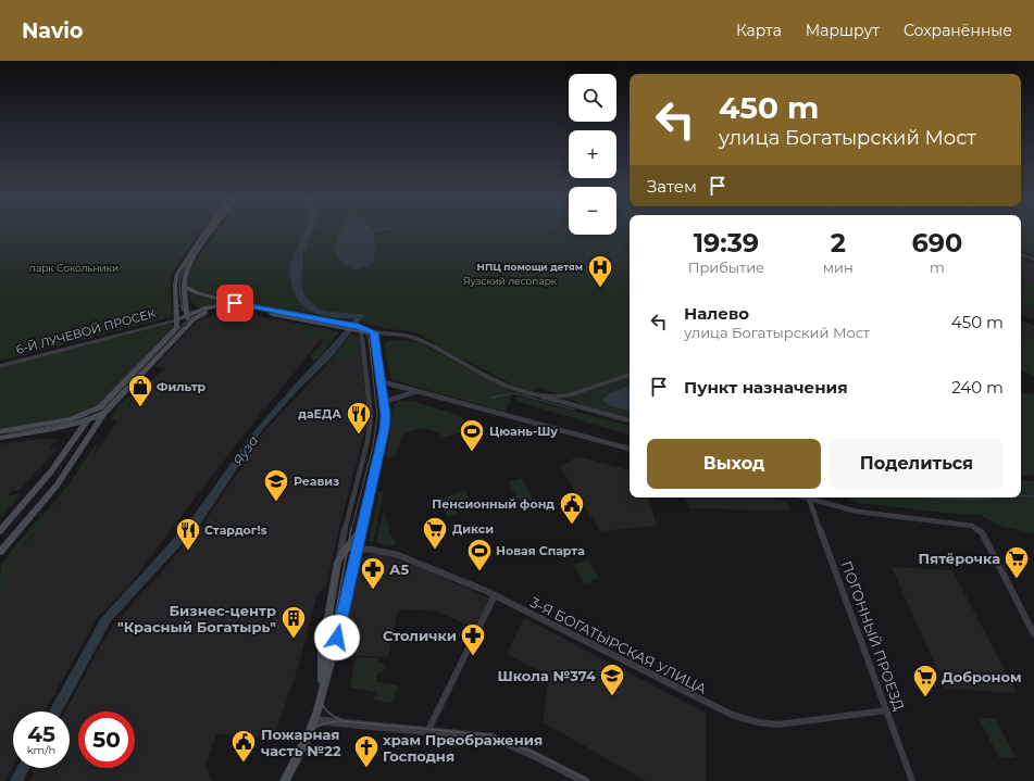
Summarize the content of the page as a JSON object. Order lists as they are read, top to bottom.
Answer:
{
  "streets": {
    "street": ["6-Й ЛУЧЕВОЙ ПРОСЕК", "ПОГОННЫЙ ПРОЕЗД", "3-Я БОГАТЫРСКАЯ УЛИЦА"]
  },
  "crossings": [
    ["ПОГОННЫЙ ПРОЕЗД", "3-Я БОГАТЫРСКАЯ УЛИЦА"]
  ],
  "water": ["Яуза"],
  "parks": ["парк Сокольники", "Яузский лесопарк"],
  "places": {
    "hospital": ["НПЦ помощи детям"],
    "shop": ["Фильтр"],
    "restaurant": ["даЕДА", "Стардог!s"],
    "sports": ["Цюань-Шу", "Новая Спарта"],
    "school or university": ["Реавиз", "Школа №374"],
    "public building": ["Пенсионный фонд", "Пожарная часть №22"],
    "supermarket": ["Дикси", "Пятёрочка", "Доброном"],
    "pharmacy": ["А5", "Столички"],
    "building": ["Бизнес-центр \"Красный Богатырь\""],
    "church": ["храм Преображения Господня"]
  },
  "page": {
    "header": "Navio",
    "nav": ["Карта", "Маршрут", "Сохранённые"],
    "map_buttons": ["+", "−"],
    "turn": ["450 m", "улица Богатырский Мост"],
    "then": "Затем",
    "eta": [
      "19:39",
      "Прибытие",
      "2",
      "мин",
      "690",
      "m"
    ],
    "list": [
      {
        "name": "Налево",
        "note": "улица Богатырский Мост",
        "value": "450 m"
      },
      {
        "name": "Пункт назначения",
        "value": "240 m"
      }
    ],
    "buttons": ["Выход", "Поделиться"],
    "speed": "45 km/h",
    "limit": "50"
  }
}
